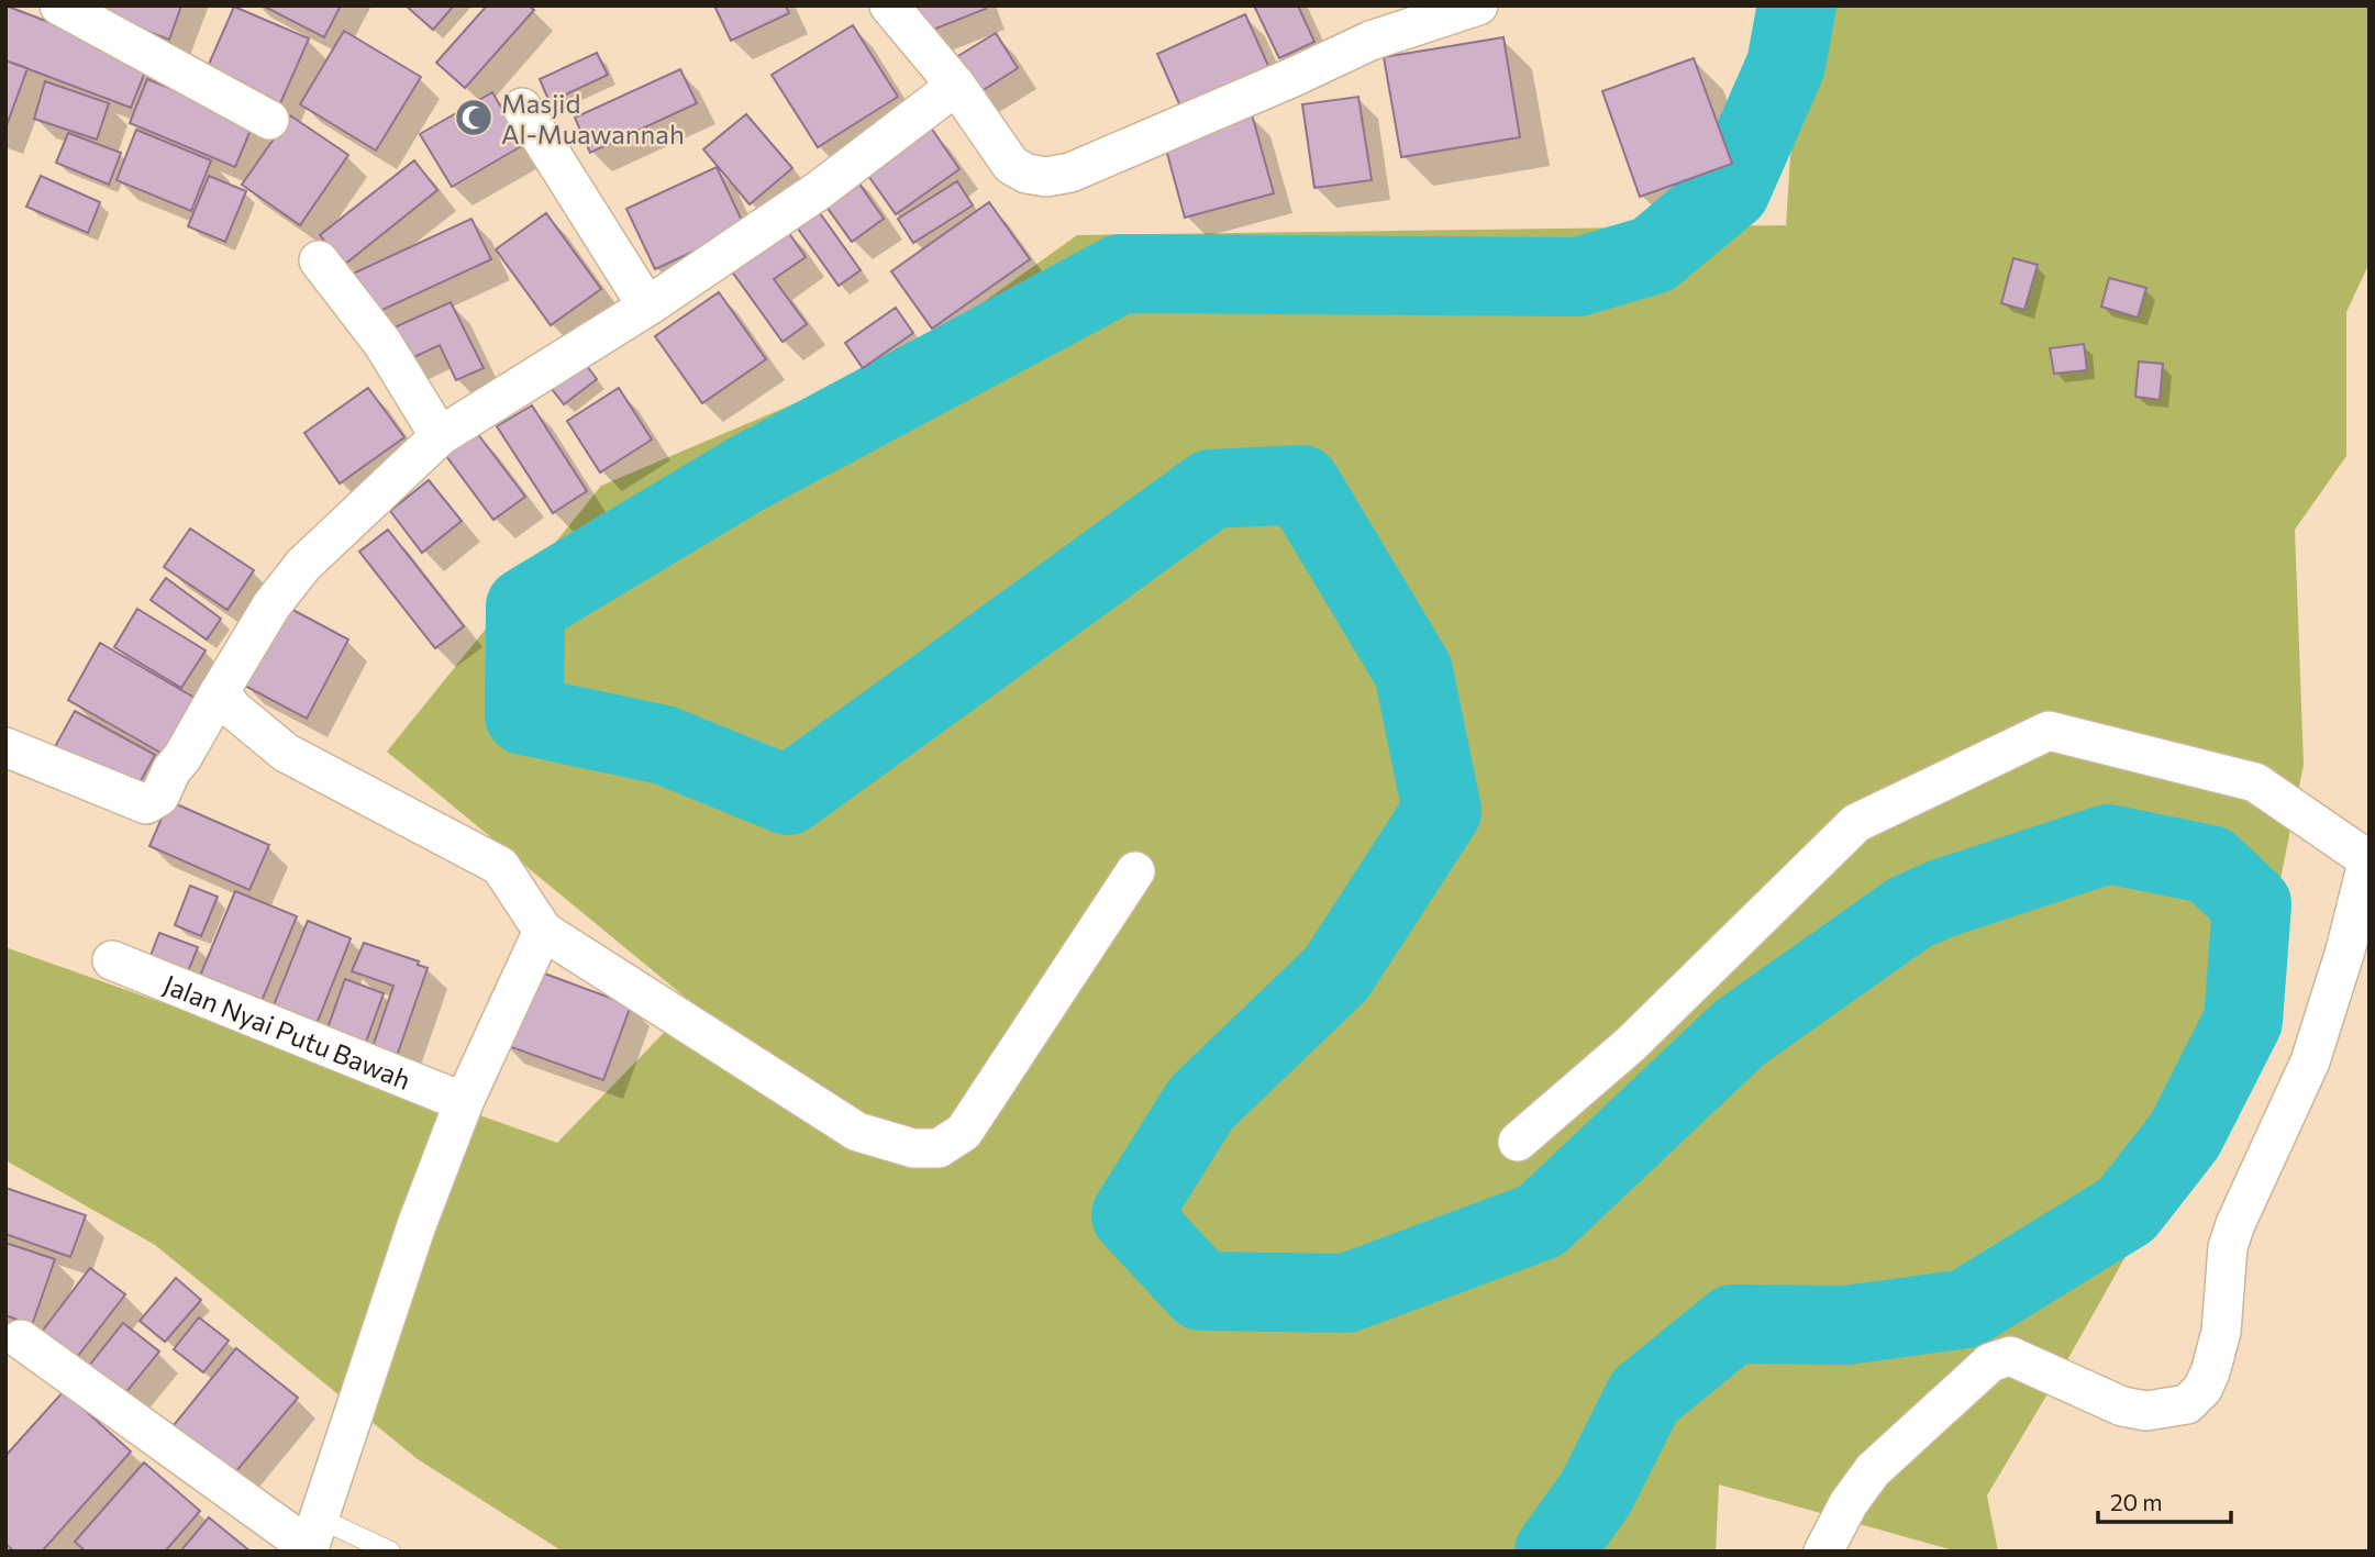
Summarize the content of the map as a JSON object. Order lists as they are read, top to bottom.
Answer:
{
  "streets": {
    "street": ["Jalan Nyai Putu Bawah"]
  },
  "places": {
    "mosque": ["Masjid Al-Muawannah"]
  },
  "scale_bar": "20 m"
}
